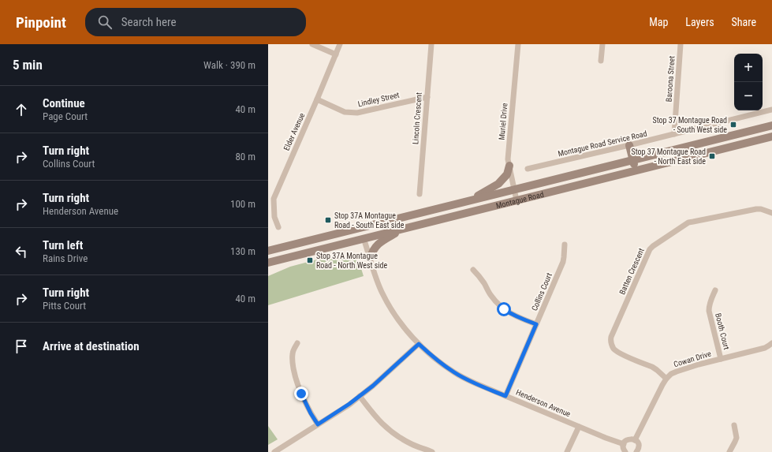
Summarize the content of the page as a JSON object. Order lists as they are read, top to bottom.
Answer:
{
  "streets": {
    "main road": ["Montague Road"],
    "street": [
      "Baroona Street",
      "Lindley Street",
      "Lincoln Crescent",
      "Muriel Drive",
      "Elder Avenue",
      "Montague Road Service Road",
      "Batten Crescent",
      "Collins Court",
      "Booth Court",
      "Cowan Drive",
      "Henderson Avenue"
    ]
  },
  "crossings": [
    ["Baroona Street", "Montague Road Service Road"],
    ["Lindley Street", "Lincoln Crescent"],
    ["Lindley Street", "Elder Avenue"],
    ["Muriel Drive", "Montague Road"],
    ["Montague Road", "Henderson Avenue"],
    ["Batten Crescent", "Cowan Drive"],
    ["Collins Court", "Henderson Avenue"],
    ["Booth Court", "Cowan Drive"]
  ],
  "places": {
    "transit": [
      "Stop 37 Montague Road - South West side",
      "Stop 37 Montague Road - North East side",
      "Stop 37A Montague Road - South East side",
      "Stop 37A Montague Road - North West side"
    ]
  },
  "page": {
    "header": "Pinpoint",
    "search": "Search here",
    "nav": ["Map", "Layers", "Share"],
    "heading": ["5 min", "Walk · 390 m"],
    "map_buttons": ["+", "−"],
    "list": [
      ["Continue", "Page Court", "40 m"],
      ["Turn right", "Collins Court", "80 m"],
      ["Turn right", "Henderson Avenue", "100 m"],
      ["Turn left", "Rains Drive", "130 m"],
      ["Turn right", "Pitts Court", "40 m"],
      "Arrive at destination"
    ]
  }
}
